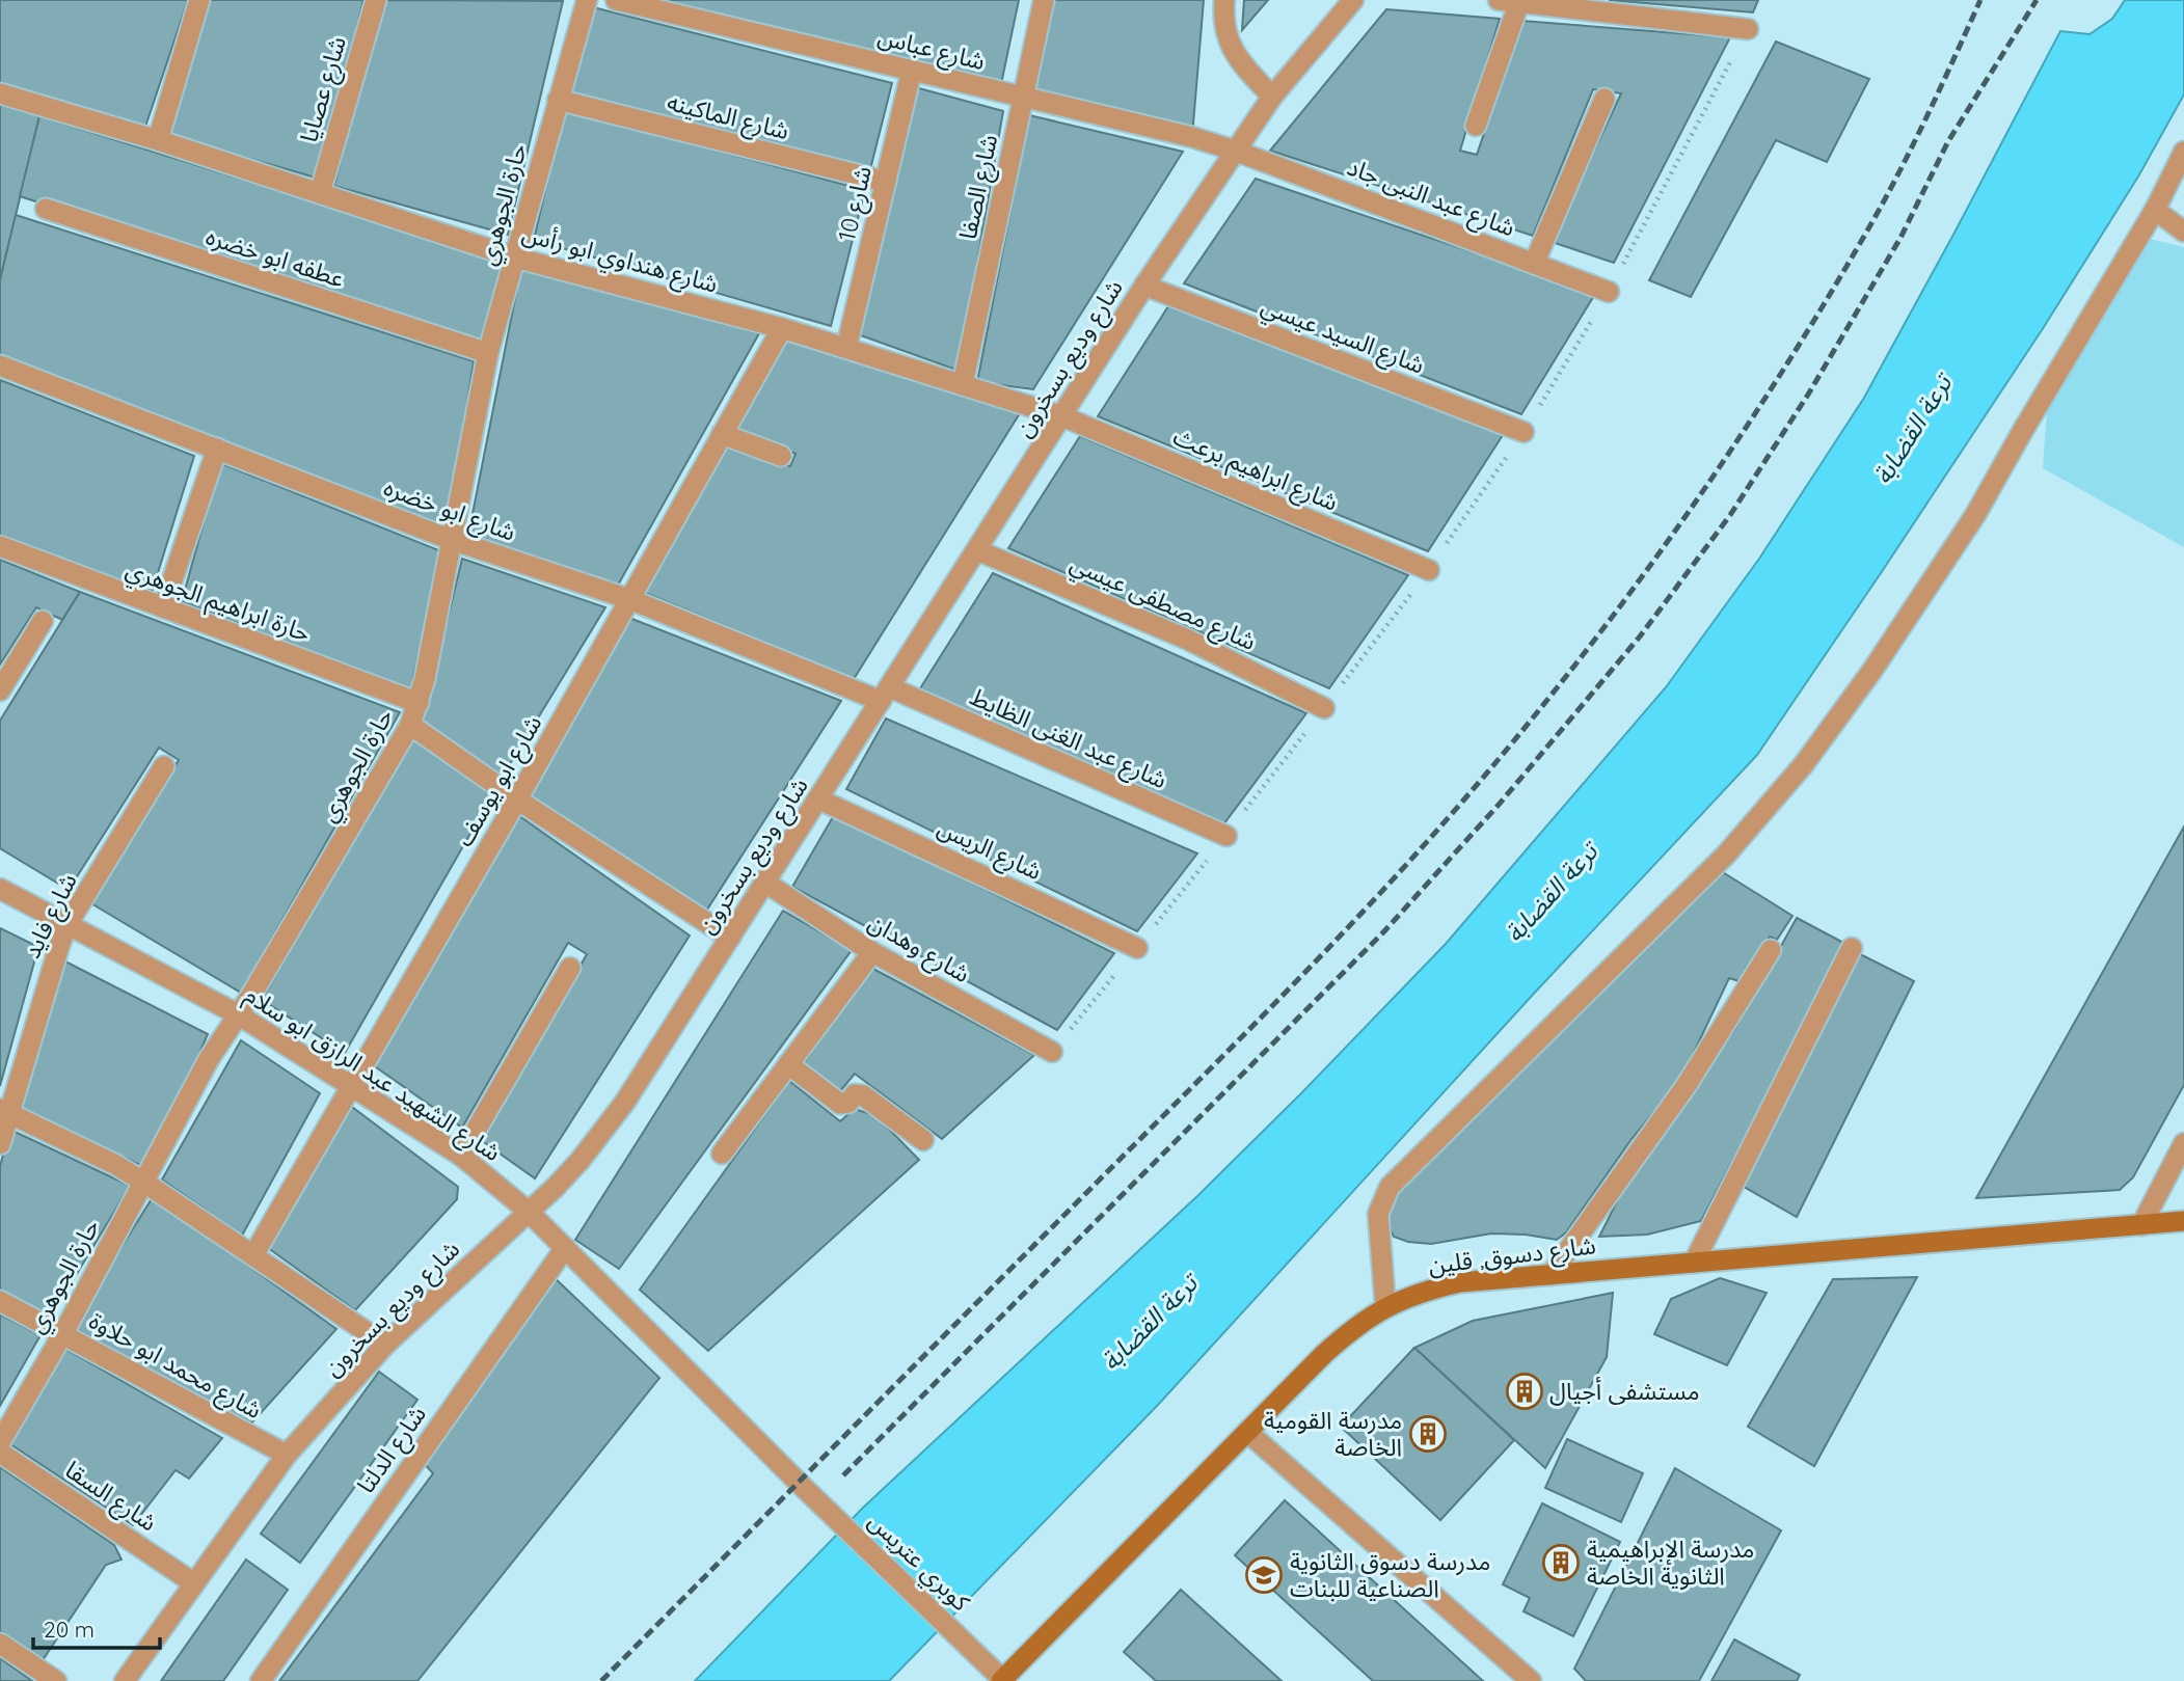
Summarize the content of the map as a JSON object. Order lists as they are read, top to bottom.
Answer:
{
  "streets": {
    "main road": ["شارع دسوق, قلين"],
    "street": [
      "شارع عباس",
      "شارع عصايا",
      "شارع الماكينه",
      "شارع الصفا",
      "شارع عبد النبى جاد",
      "شارع 10",
      "حارة الجوهري",
      "عطفه ابو خضره",
      "شارع هنداوي ابو رأس",
      "شارع السيد عيسي",
      "شارع وديع بسخرون",
      "شارع ابراهيم برعث",
      "شارع ابو خضره",
      "حارة ابراهيم الجوهري",
      "شارع مصطفى عيسي",
      "شارع عبد الغنى الظايط",
      "شارع ابو يوسف",
      "شارع الريس",
      "شارع فايد",
      "شارع وهدان",
      "شارع الشهيد عبد الرازق ابو سلام",
      "شارع محمد ابو حلاوة",
      "شارع الدلتا",
      "شارع السقا",
      "كوبري عتريس"
    ]
  },
  "crossings": [
    ["شارع عباس", "شارع الصفا"],
    ["شارع عباس", "شارع عبد النبى جاد"],
    ["شارع عباس", "شارع 10"],
    ["شارع عباس", "شارع وديع بسخرون"],
    ["شارع عصايا", "شارع هنداوي ابو رأس"],
    ["شارع الماكينه", "شارع 10"],
    ["شارع الماكينه", "حارة الجوهري"],
    ["شارع الصفا", "شارع هنداوي ابو رأس"],
    ["شارع عبد النبى جاد", "شارع وديع بسخرون"],
    ["شارع 10", "شارع هنداوي ابو رأس"],
    ["حارة الجوهري", "عطفه ابو خضره"],
    ["حارة الجوهري", "شارع هنداوي ابو رأس"],
    ["حارة الجوهري", "شارع ابو خضره"],
    ["حارة الجوهري", "حارة ابراهيم الجوهري"],
    ["حارة الجوهري", "شارع الشهيد عبد الرازق ابو سلام"],
    ["حارة الجوهري", "شارع محمد ابو حلاوة"],
    ["شارع هنداوي ابو رأس", "شارع وديع بسخرون"],
    ["شارع هنداوي ابو رأس", "شارع ابراهيم برعث"],
    ["شارع هنداوي ابو رأس", "شارع ابو يوسف"],
    ["شارع السيد عيسي", "شارع وديع بسخرون"],
    ["شارع وديع بسخرون", "شارع ابراهيم برعث"],
    ["شارع وديع بسخرون", "شارع ابو خضره"],
    ["شارع وديع بسخرون", "شارع مصطفى عيسي"],
    ["شارع وديع بسخرون", "شارع عبد الغنى الظايط"],
    ["شارع وديع بسخرون", "شارع الريس"],
    ["شارع وديع بسخرون", "شارع وهدان"],
    ["شارع وديع بسخرون", "شارع الشهيد عبد الرازق ابو سلام"],
    ["شارع وديع بسخرون", "شارع محمد ابو حلاوة"],
    ["شارع وديع بسخرون", "شارع السقا"],
    ["شارع ابو خضره", "شارع عبد الغنى الظايط"],
    ["شارع ابو خضره", "شارع ابو يوسف"],
    ["شارع ابو يوسف", "شارع الشهيد عبد الرازق ابو سلام"],
    ["شارع فايد", "شارع الشهيد عبد الرازق ابو سلام"],
    ["شارع الشهيد عبد الرازق ابو سلام", "شارع الدلتا"],
    ["شارع الشهيد عبد الرازق ابو سلام", "كوبري عتريس"],
    ["شارع دسوق, قلين", "كوبري عتريس"]
  ],
  "water": ["ترعة القضابة"],
  "places": {
    "building": ["مستشفى أجيال", "مدرسة القومية الخاصة", "مدرسة الإبراهيمية الثانوية الخاصة"],
    "school or university": ["مدرسة دسوق الثانوية الصناعية للبنات"]
  },
  "scale_bar": "20 m"
}
